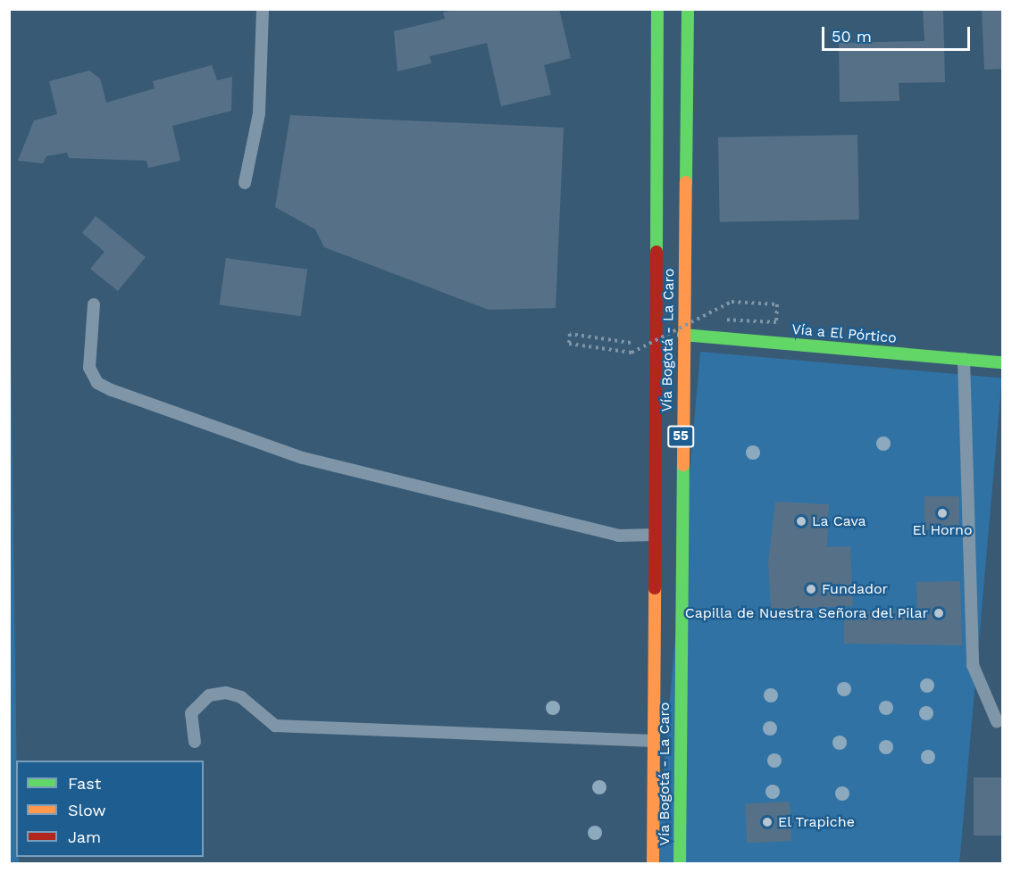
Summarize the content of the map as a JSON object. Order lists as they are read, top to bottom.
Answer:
{
  "streets": {
    "main road": ["Vía a El Pórtico", "Vía Bogotá - La Caro", "55"]
  },
  "crossings": [
    ["Vía a El Pórtico", "Vía Bogotá - La Caro"]
  ],
  "places": [
    "El Horno",
    "La Cava",
    "Fundador",
    "Capilla de Nuestra Señora del Pilar",
    "El Trapiche"
  ],
  "legend": ["Fast", "Slow", "Jam"],
  "scale_bar": "50 m"
}
